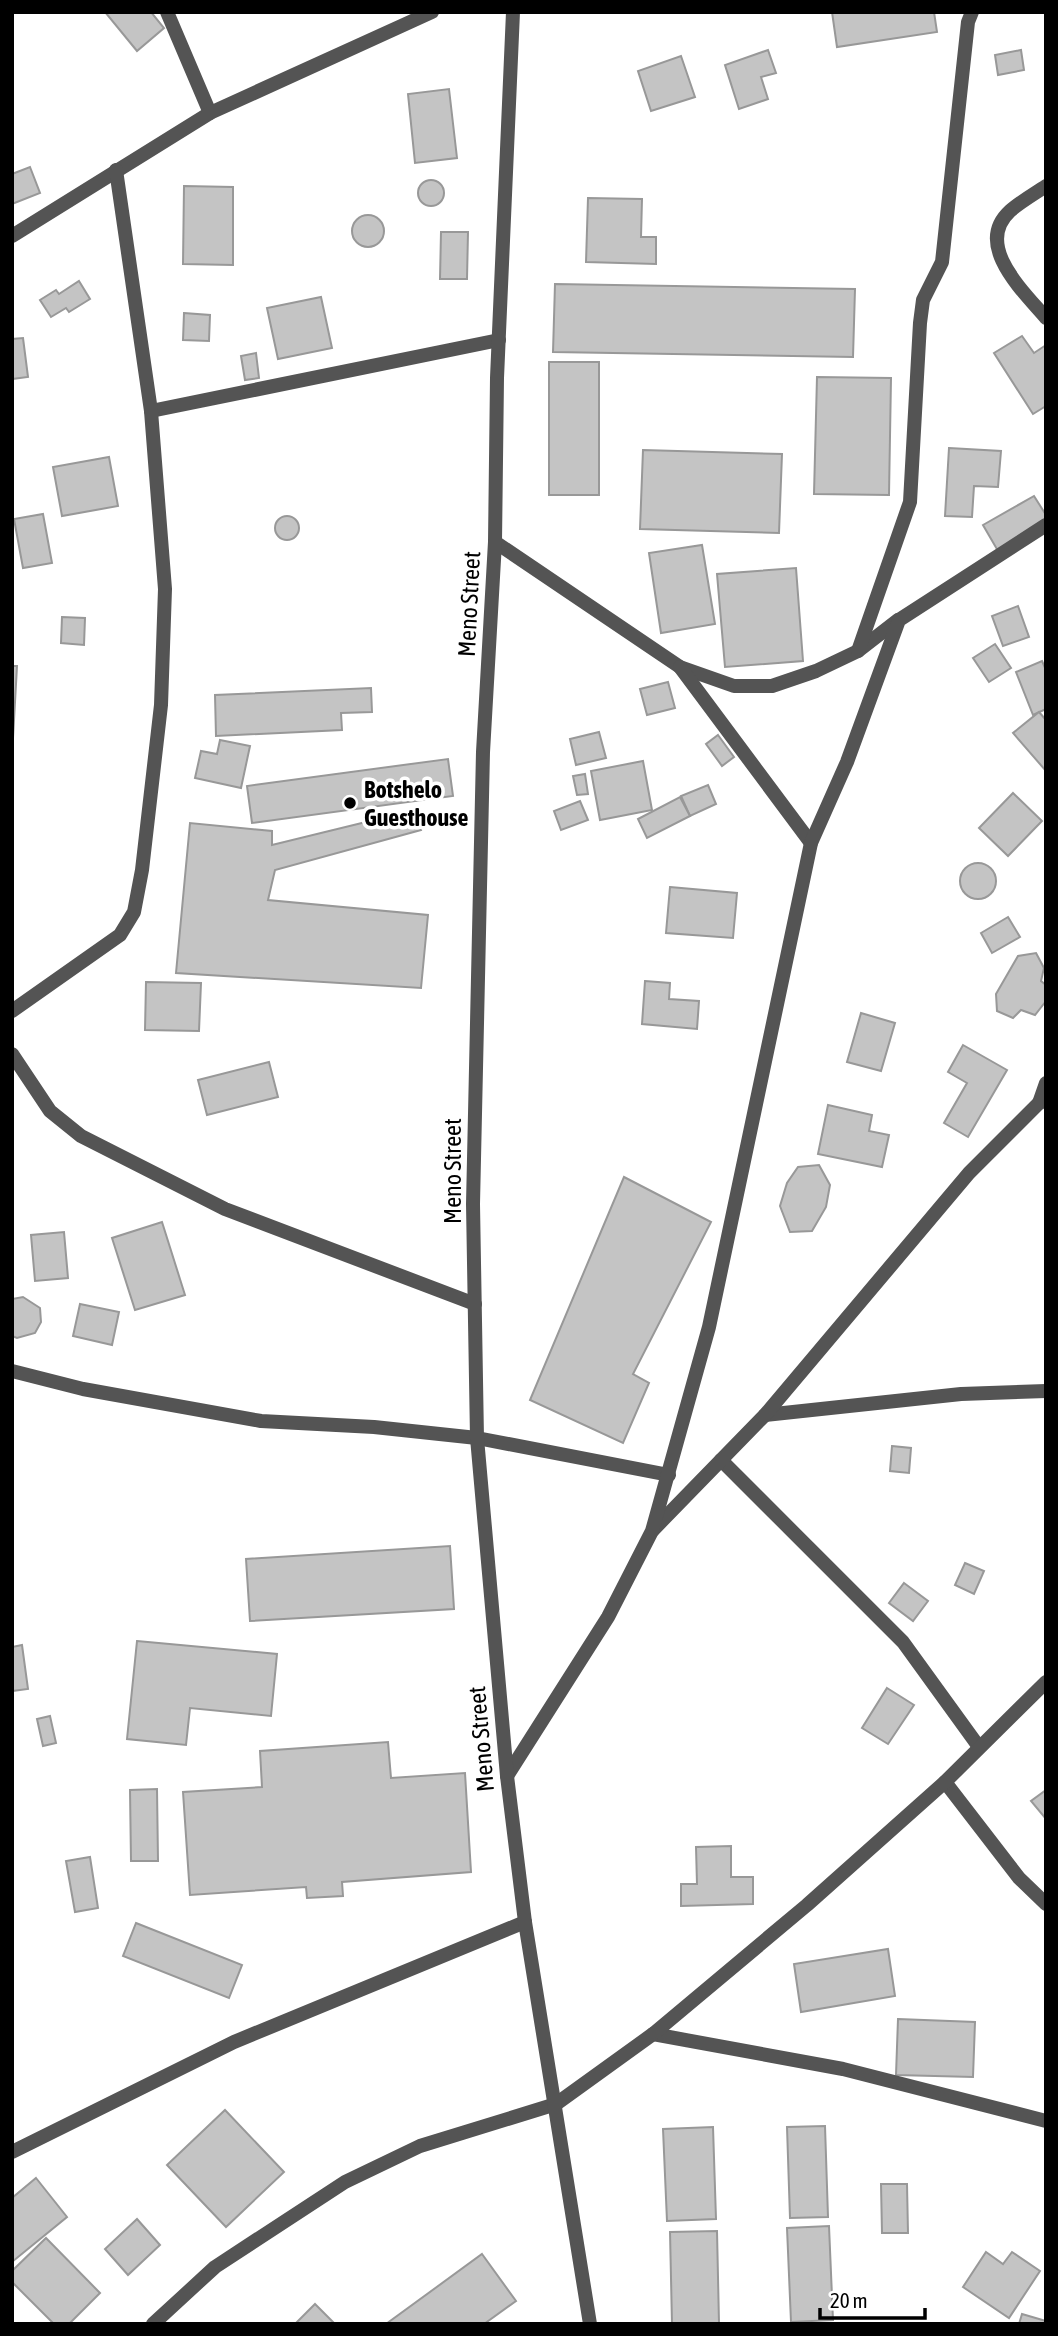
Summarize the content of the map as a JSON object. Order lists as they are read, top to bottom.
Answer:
{
  "streets": {
    "street": ["Meno Street"]
  },
  "places": ["Botshelo Guesthouse"],
  "scale_bar": "20 m"
}
